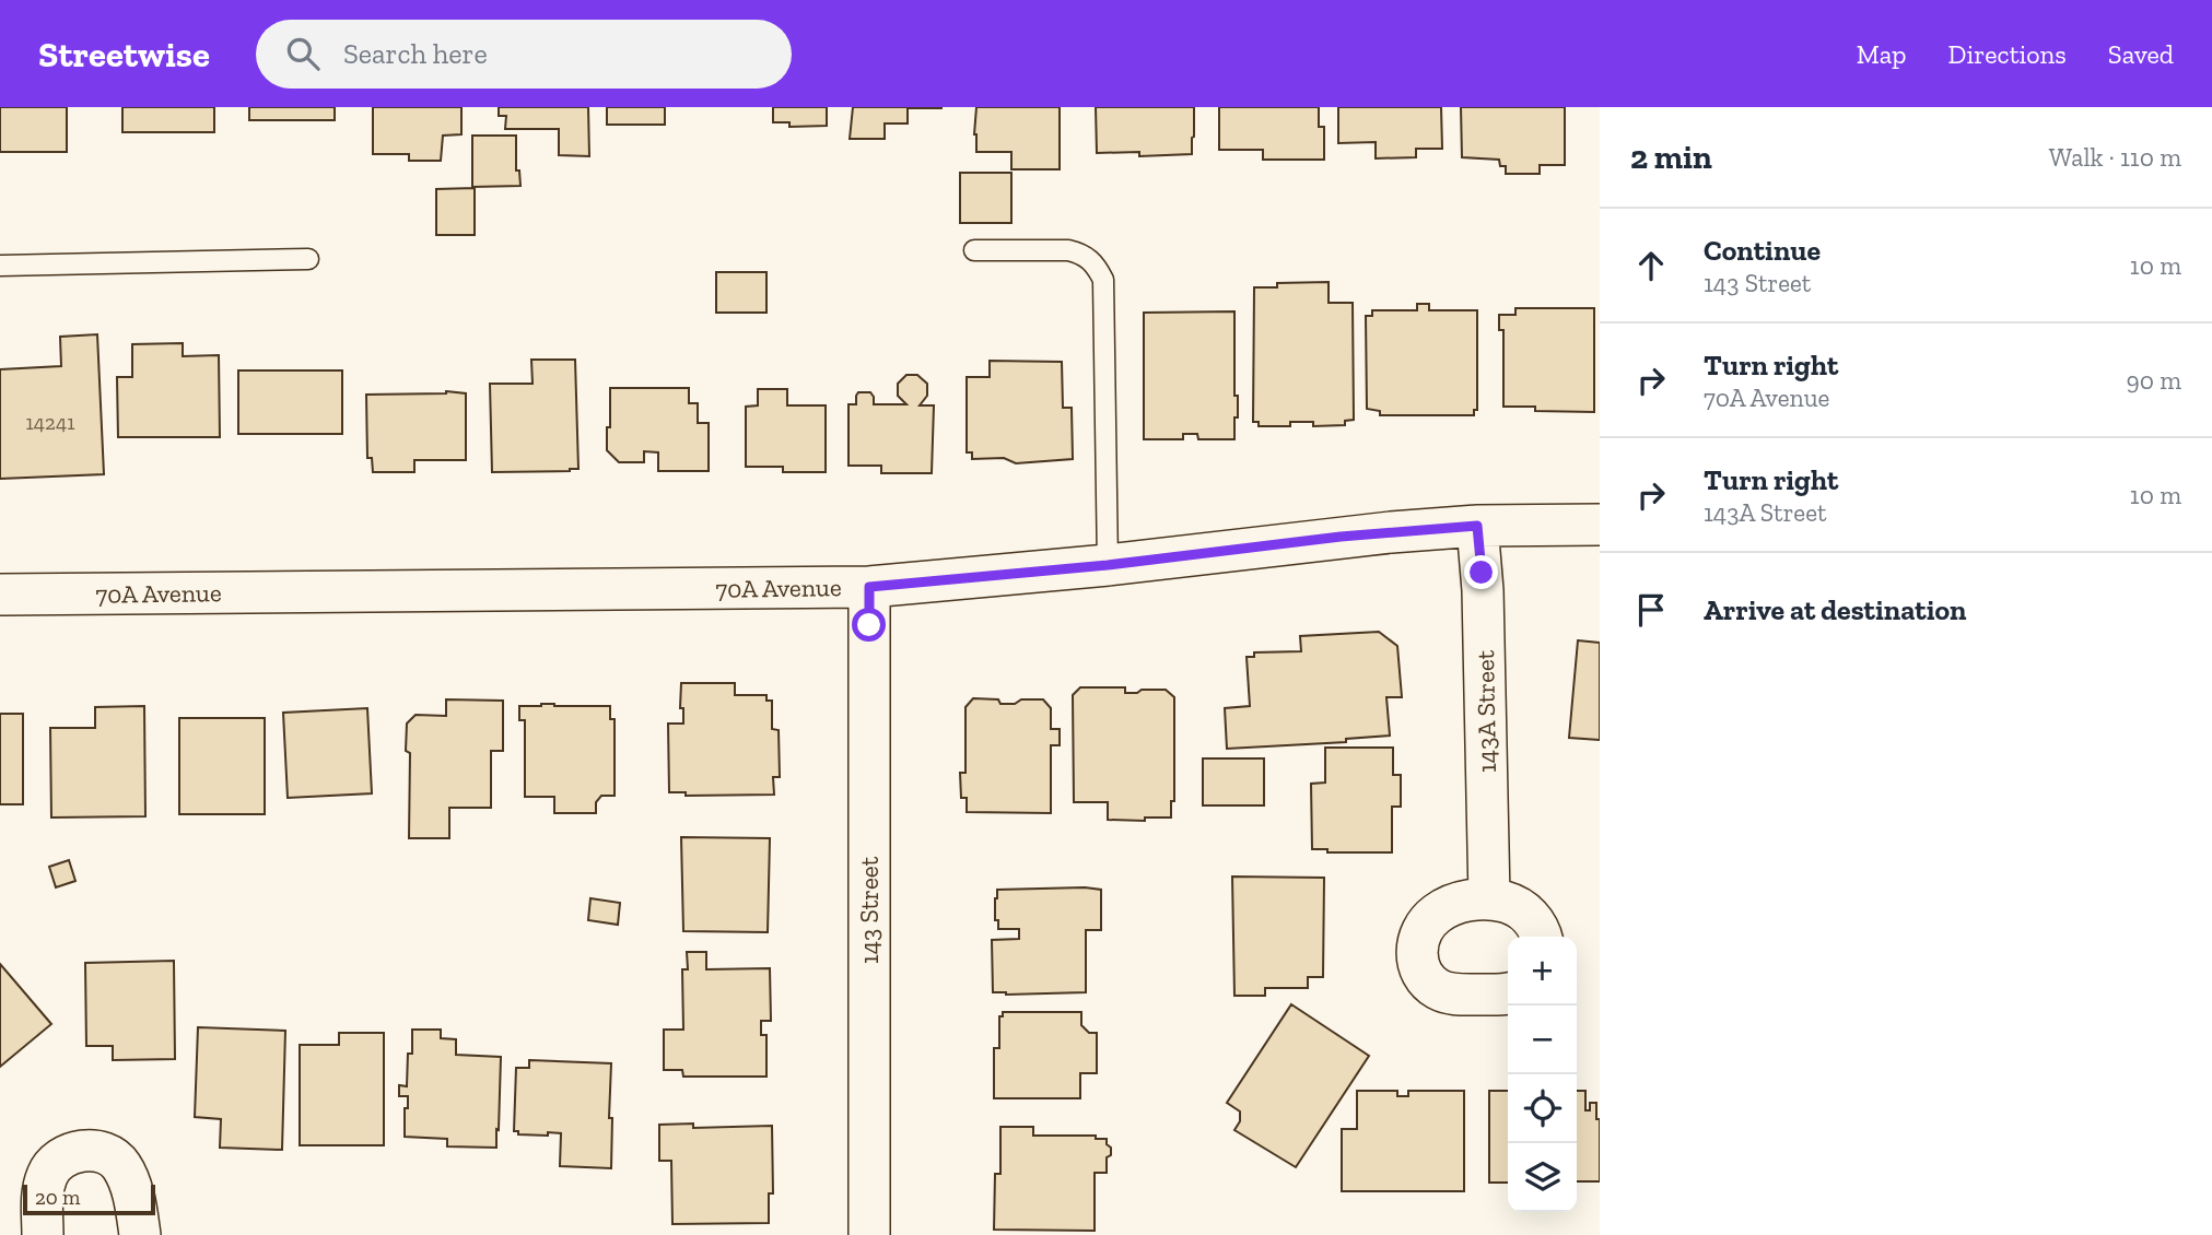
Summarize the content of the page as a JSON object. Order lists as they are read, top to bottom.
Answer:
{
  "streets": {
    "street": ["70A Avenue", "143A Street", "143 Street"]
  },
  "crossings": [
    ["70A Avenue", "143A Street"],
    ["70A Avenue", "143 Street"]
  ],
  "house_numbers": ["14241"],
  "scale_bar": "20 m",
  "page": {
    "header": "Streetwise",
    "search": "Search here",
    "nav": ["Map", "Directions", "Saved"],
    "heading": ["2 min", "Walk · 110 m"],
    "list": [
      ["Continue", "143 Street", "10 m"],
      ["Turn right", "70A Avenue", "90 m"],
      ["Turn right", "143A Street", "10 m"],
      "Arrive at destination"
    ],
    "map_buttons": ["+", "−"],
    "scale": "20 m"
  }
}
